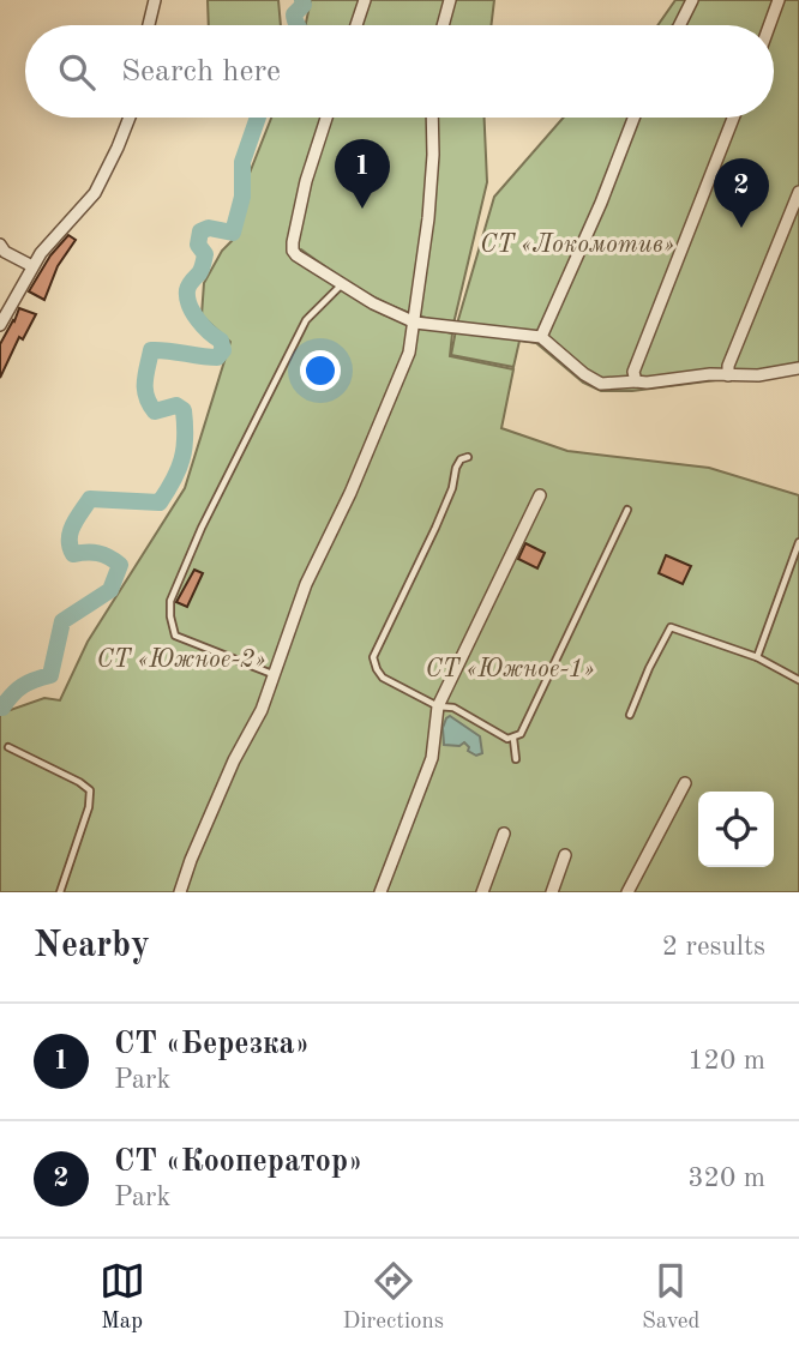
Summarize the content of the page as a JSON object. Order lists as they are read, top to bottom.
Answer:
{
  "parks": ["СТ «Локомотив»", "СТ «Южное-2»", "СТ «Южное-1»"],
  "page": {
    "search": "Search here",
    "pins": ["1", "2"],
    "heading": ["Nearby", "2 results"],
    "list": [
      {
        "mark": "1",
        "name": "СТ «Березка»",
        "note": "Park",
        "value": "120 m"
      },
      {
        "mark": "2",
        "name": "СТ «Кооператор»",
        "note": "Park",
        "value": "320 m"
      }
    ],
    "nav": ["Map", "Directions", "Saved"]
  }
}
